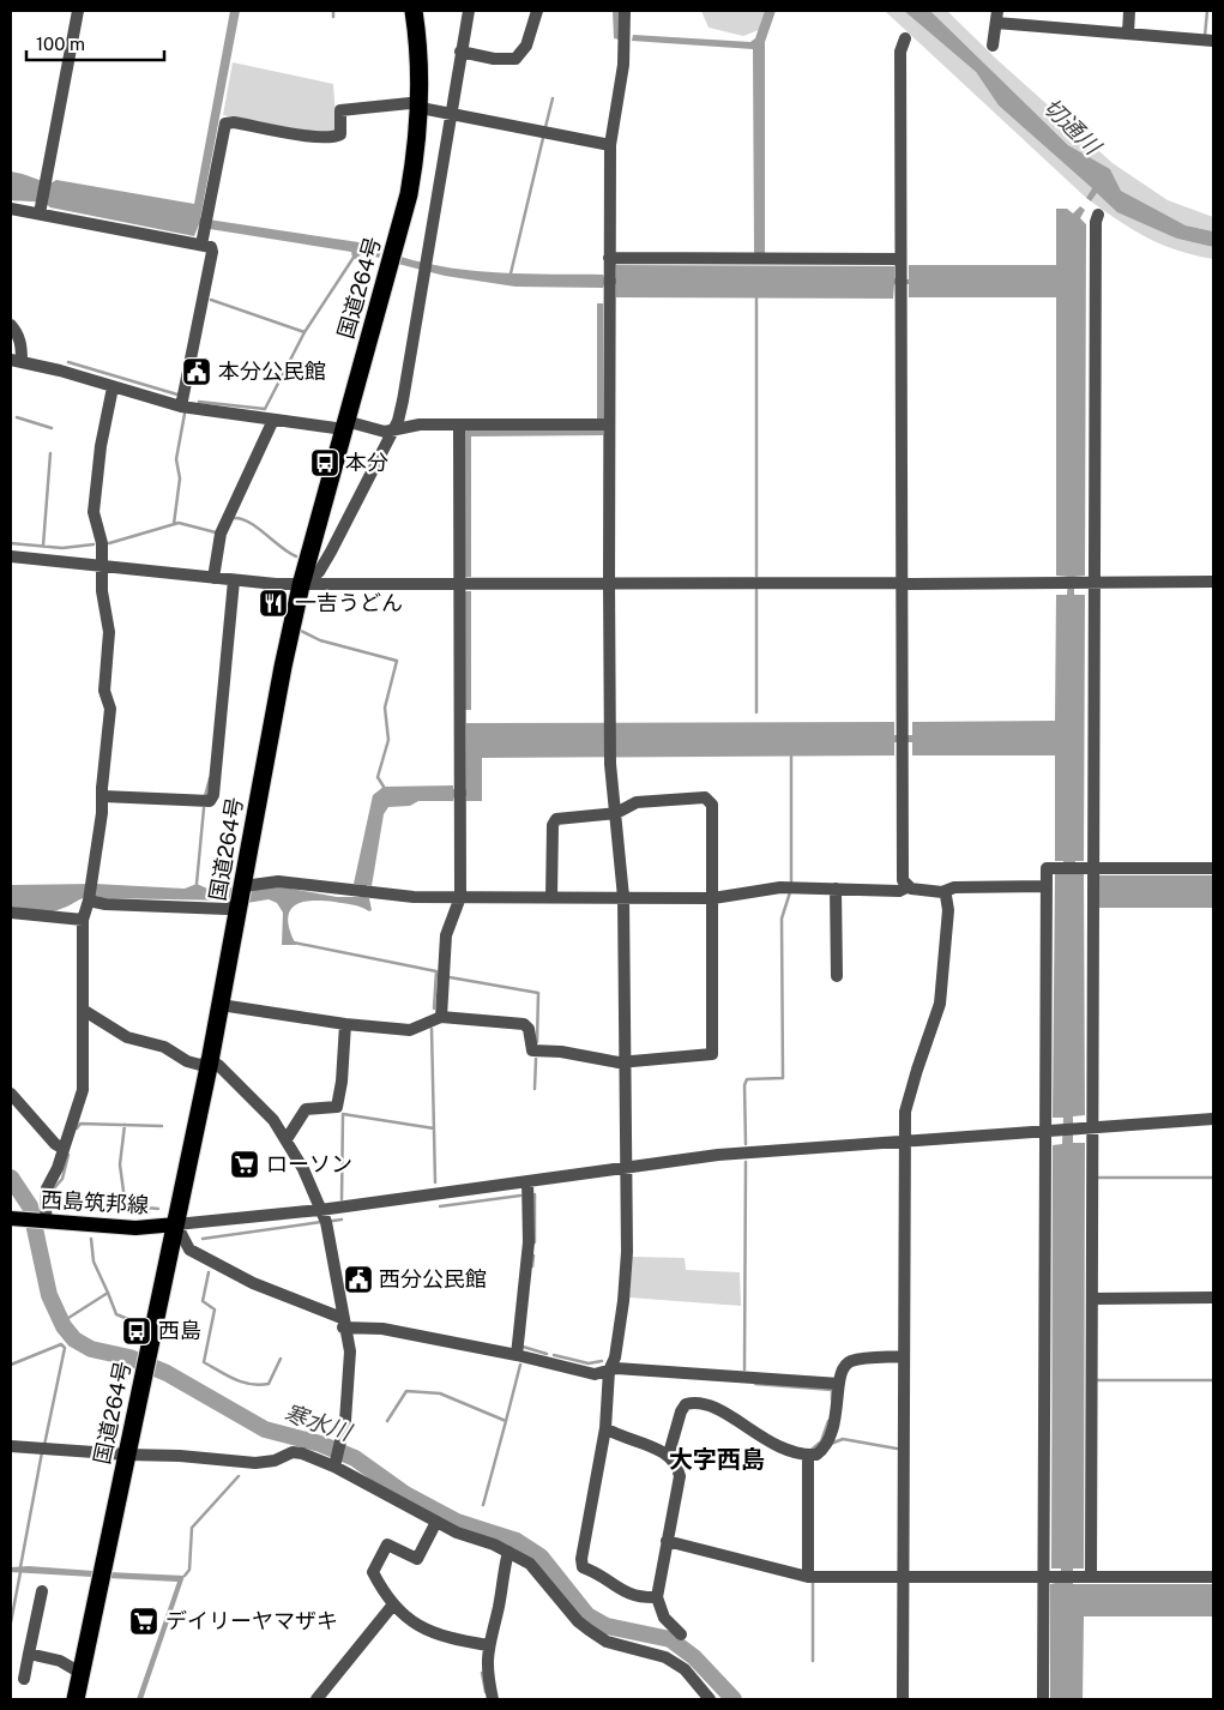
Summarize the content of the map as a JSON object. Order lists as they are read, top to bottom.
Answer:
{
  "streets": {
    "highway": ["国道264号"],
    "main road": ["西島筑邦線"]
  },
  "crossings": [
    ["国道264号", "西島筑邦線"]
  ],
  "districts": ["大字西島"],
  "water": ["切通川", "寒水川"],
  "places": {
    "public building": ["本分公民館", "西分公民館"],
    "bus stop": ["本分", "西島"],
    "restaurant": ["一吉うどん"],
    "supermarket": ["ローソン", "デイリーヤマザキ"]
  },
  "scale_bar": "100 m"
}
